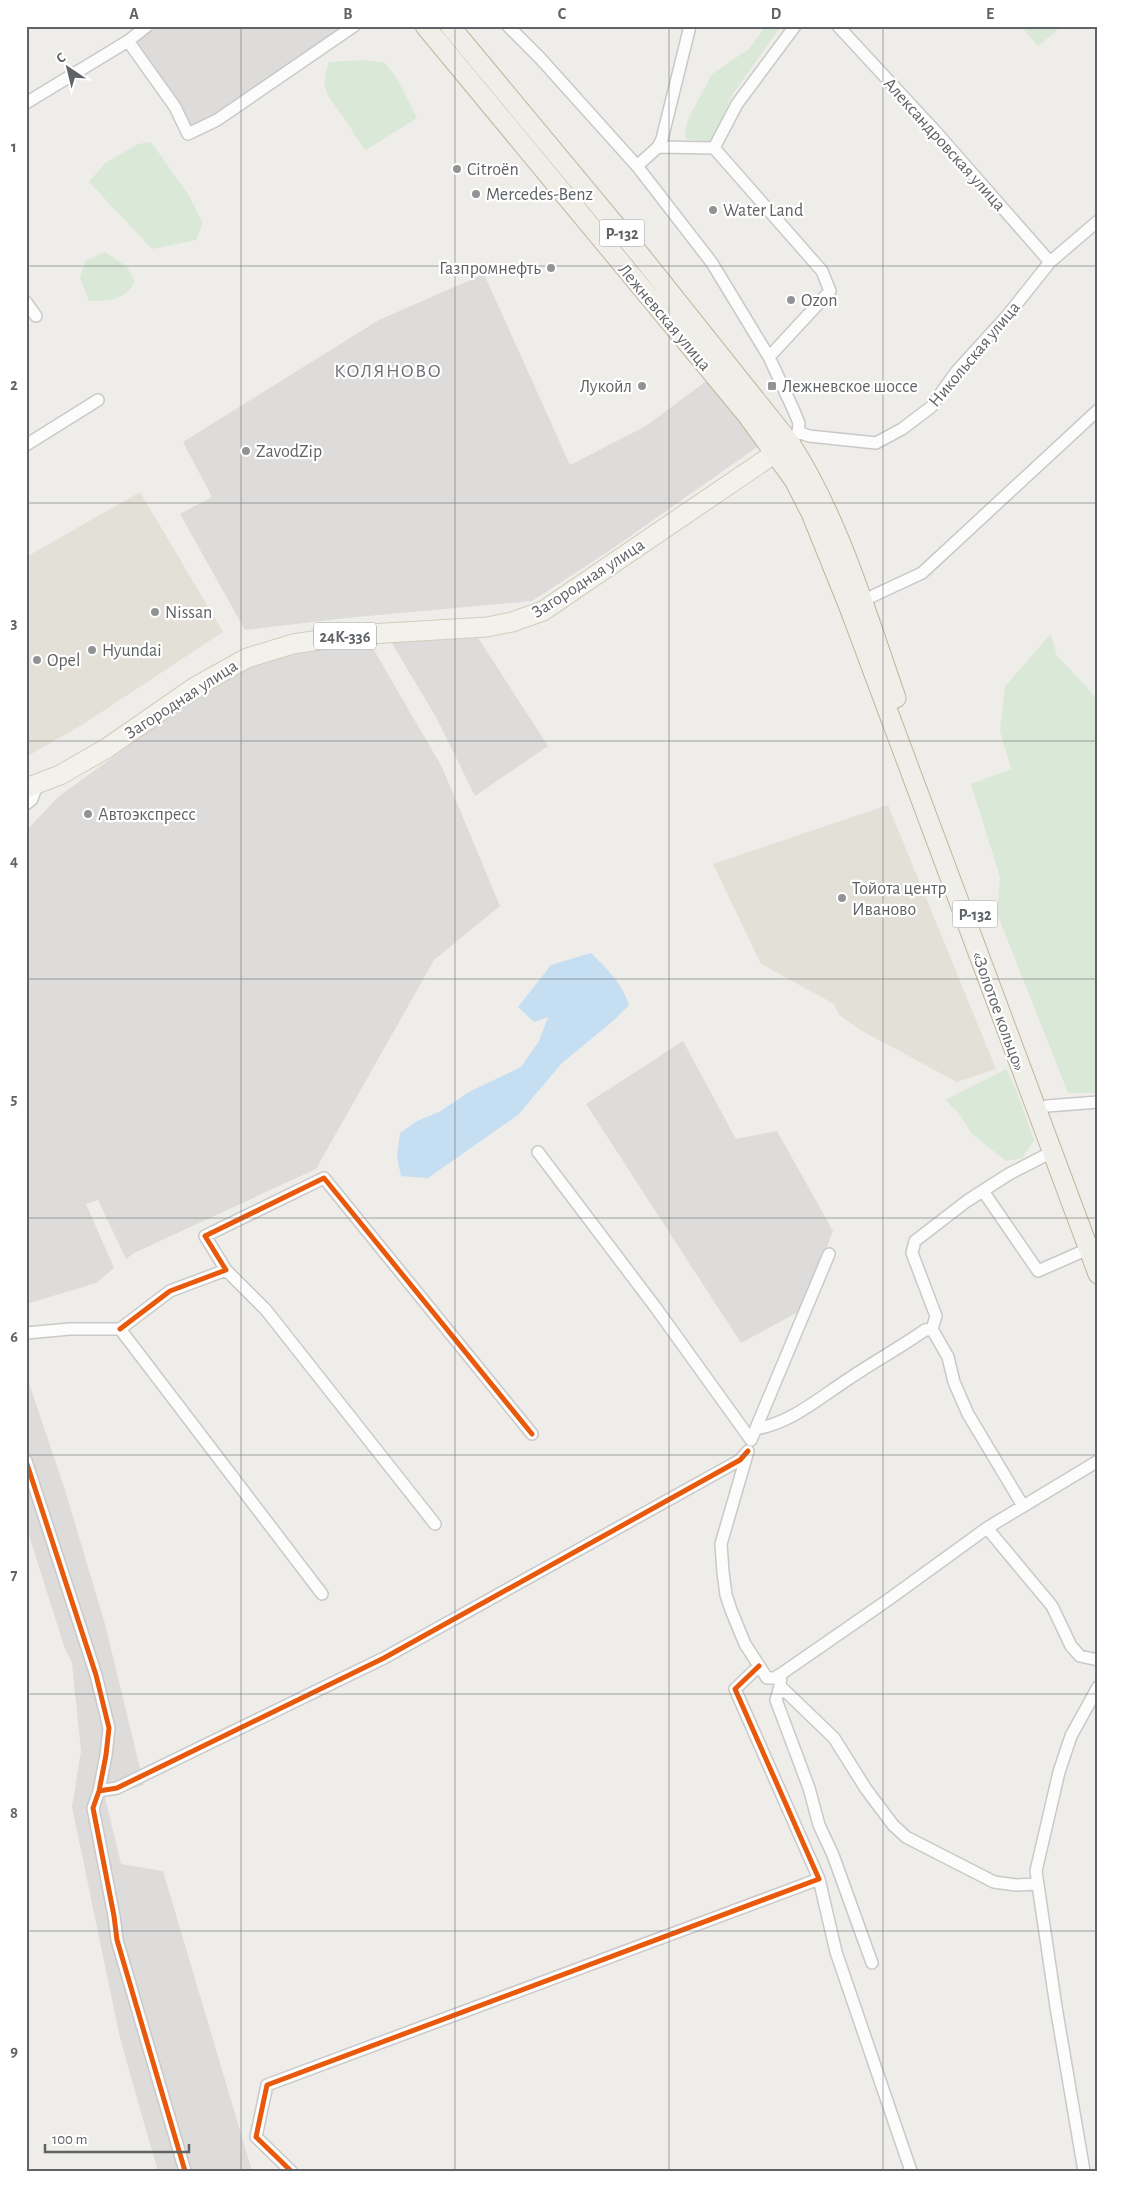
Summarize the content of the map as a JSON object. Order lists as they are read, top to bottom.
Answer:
{
  "streets": {
    "highway": ["Р-132", "Лежневская улица", "«Золотое кольцо»"],
    "main road": ["Загородная улица", "24К-336"],
    "street": ["Александровская улица", "Никольская улица"]
  },
  "crossings": [
    ["Александровская улица", "Никольская улица"],
    ["Лежневская улица", "Никольская улица"],
    ["Лежневская улица", "Загородная улица"],
    ["Лежневская улица", "«Золотое кольцо»"],
    ["Никольская улица", "Загородная улица"]
  ],
  "districts": ["КОЛЯНОВО"],
  "places": {
    "other": [
      "Citroën",
      "Mercedes-Benz",
      "Water Land",
      "Газпромнефть",
      "Ozon",
      "Лукойл",
      "ZavodZip",
      "Nissan",
      "Hyundai",
      "Opel",
      "Автоэкспресс",
      "Тойота центр Иваново"
    ],
    "transit": ["Лежневское шоссе"]
  },
  "scale_bar": "100 m",
  "north": "top left",
  "grid": {
    "columns": [
      "A",
      "B",
      "C",
      "D",
      "E"
    ],
    "rows": [
      "1",
      "2",
      "3",
      "4",
      "5",
      "6",
      "7",
      "8",
      "9"
    ]
  }
}
